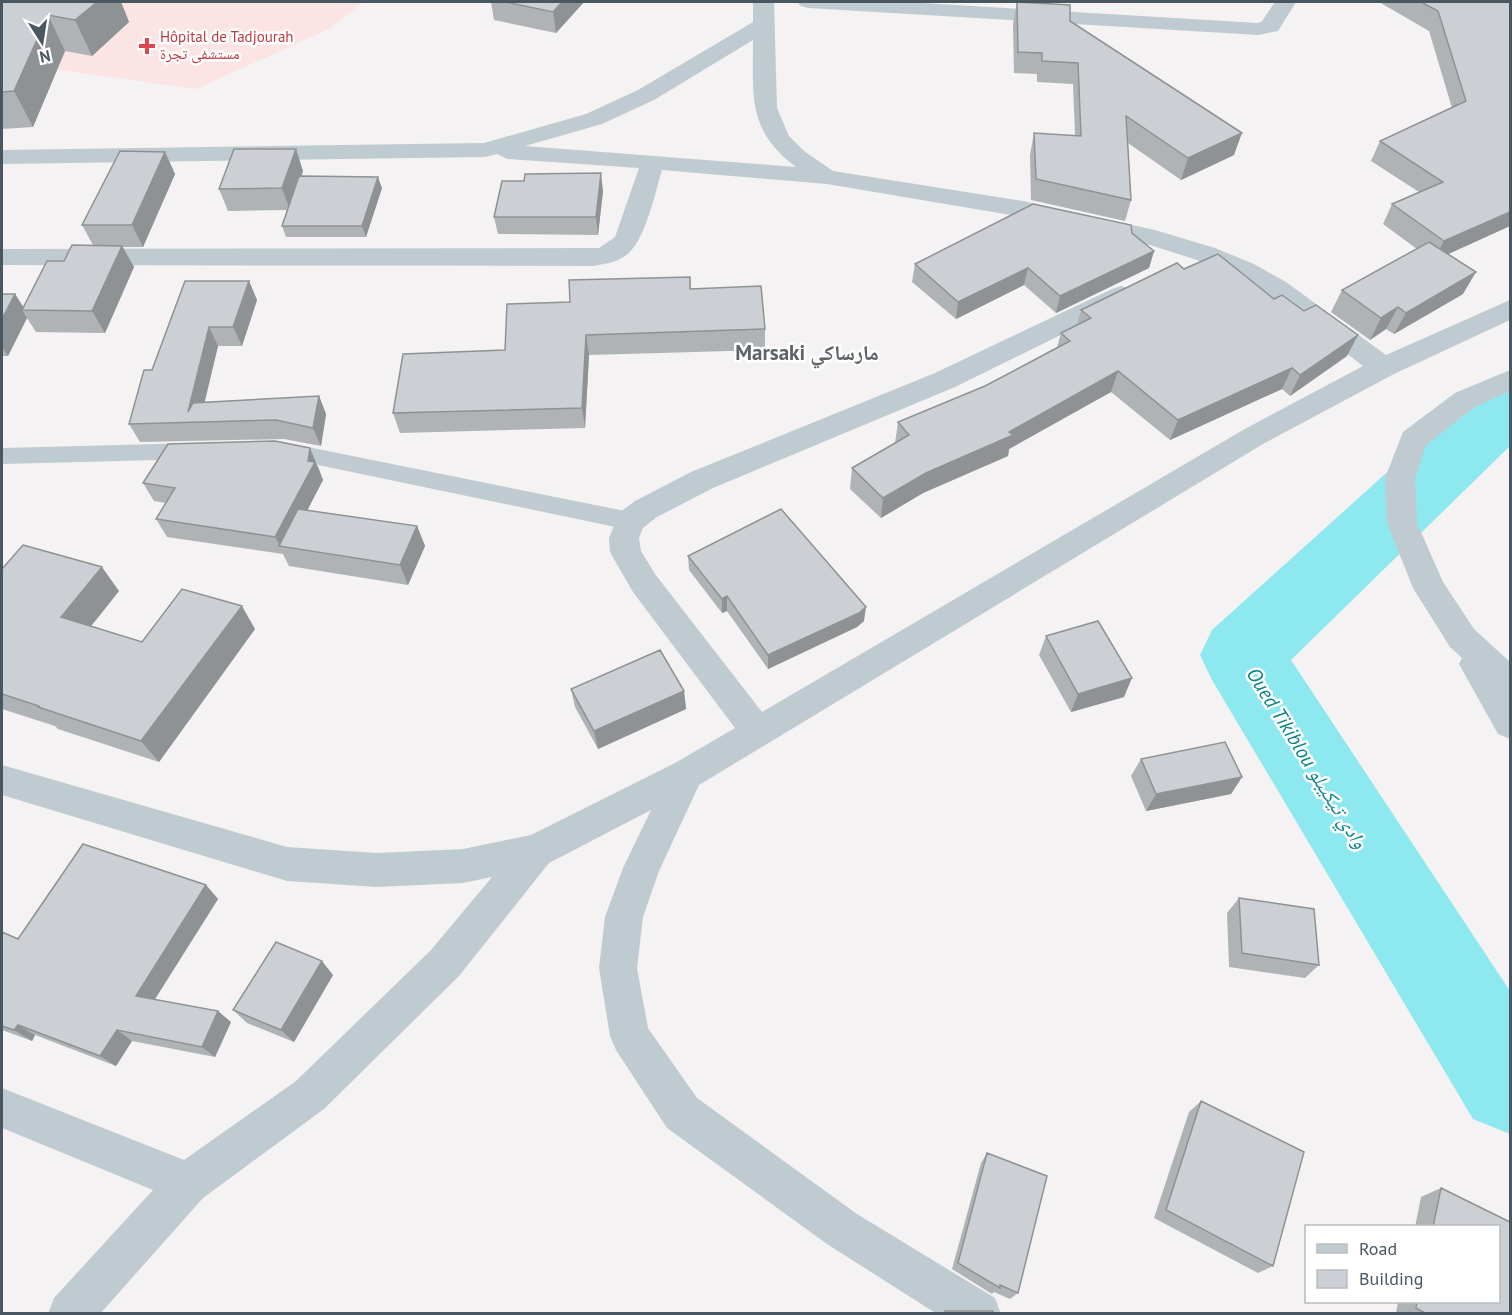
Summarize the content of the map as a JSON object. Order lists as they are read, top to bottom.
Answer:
{
  "districts": ["Marsaki مارساكي"],
  "water": ["Oued Tikiblou وادي تيكيبلو"],
  "places": {
    "health": ["Hôpital de Tadjourah مستشفى تجرة"]
  },
  "legend": ["Road", "Building"],
  "north": "bottom"
}
